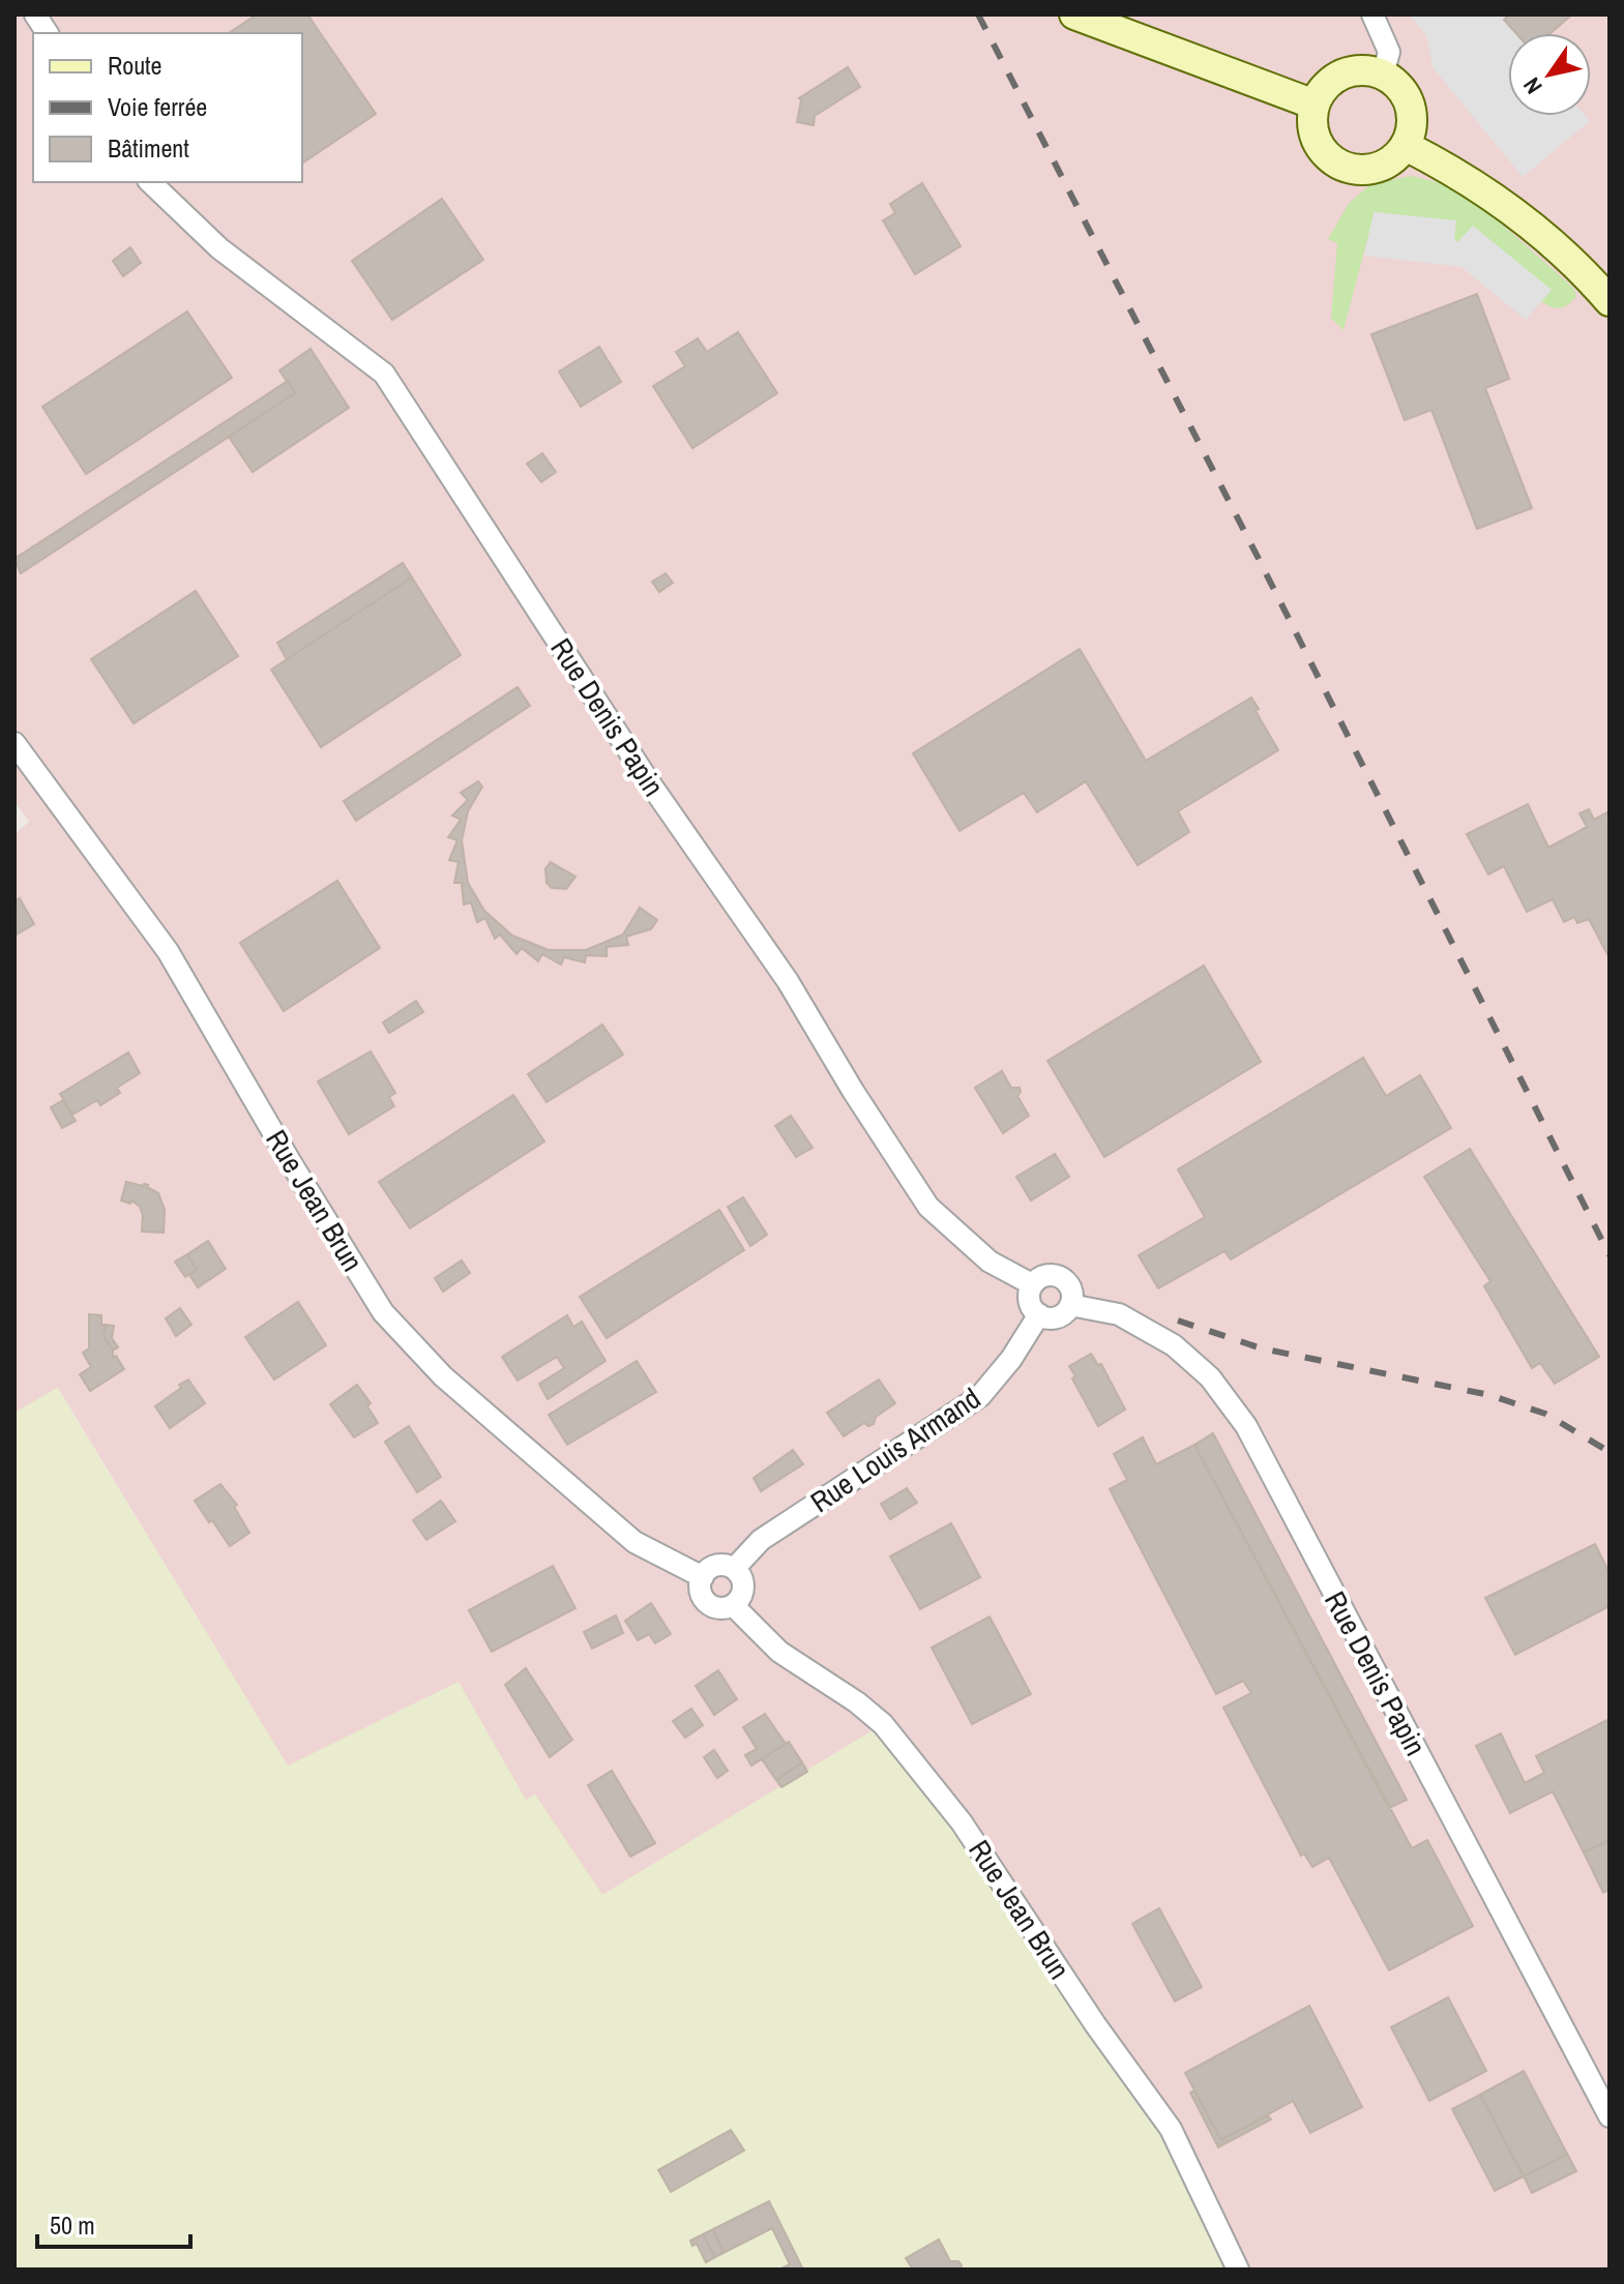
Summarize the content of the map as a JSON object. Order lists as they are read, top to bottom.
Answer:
{
  "streets": {
    "street": ["Rue Denis Papin", "Rue Jean Brun", "Rue Louis Armand"]
  },
  "crossings": [
    ["Rue Denis Papin", "Rue Louis Armand"],
    ["Rue Jean Brun", "Rue Louis Armand"]
  ],
  "legend": ["Route", "Voie ferrée", "Bâtiment"],
  "scale_bar": "50 m",
  "north": "bottom left"
}
